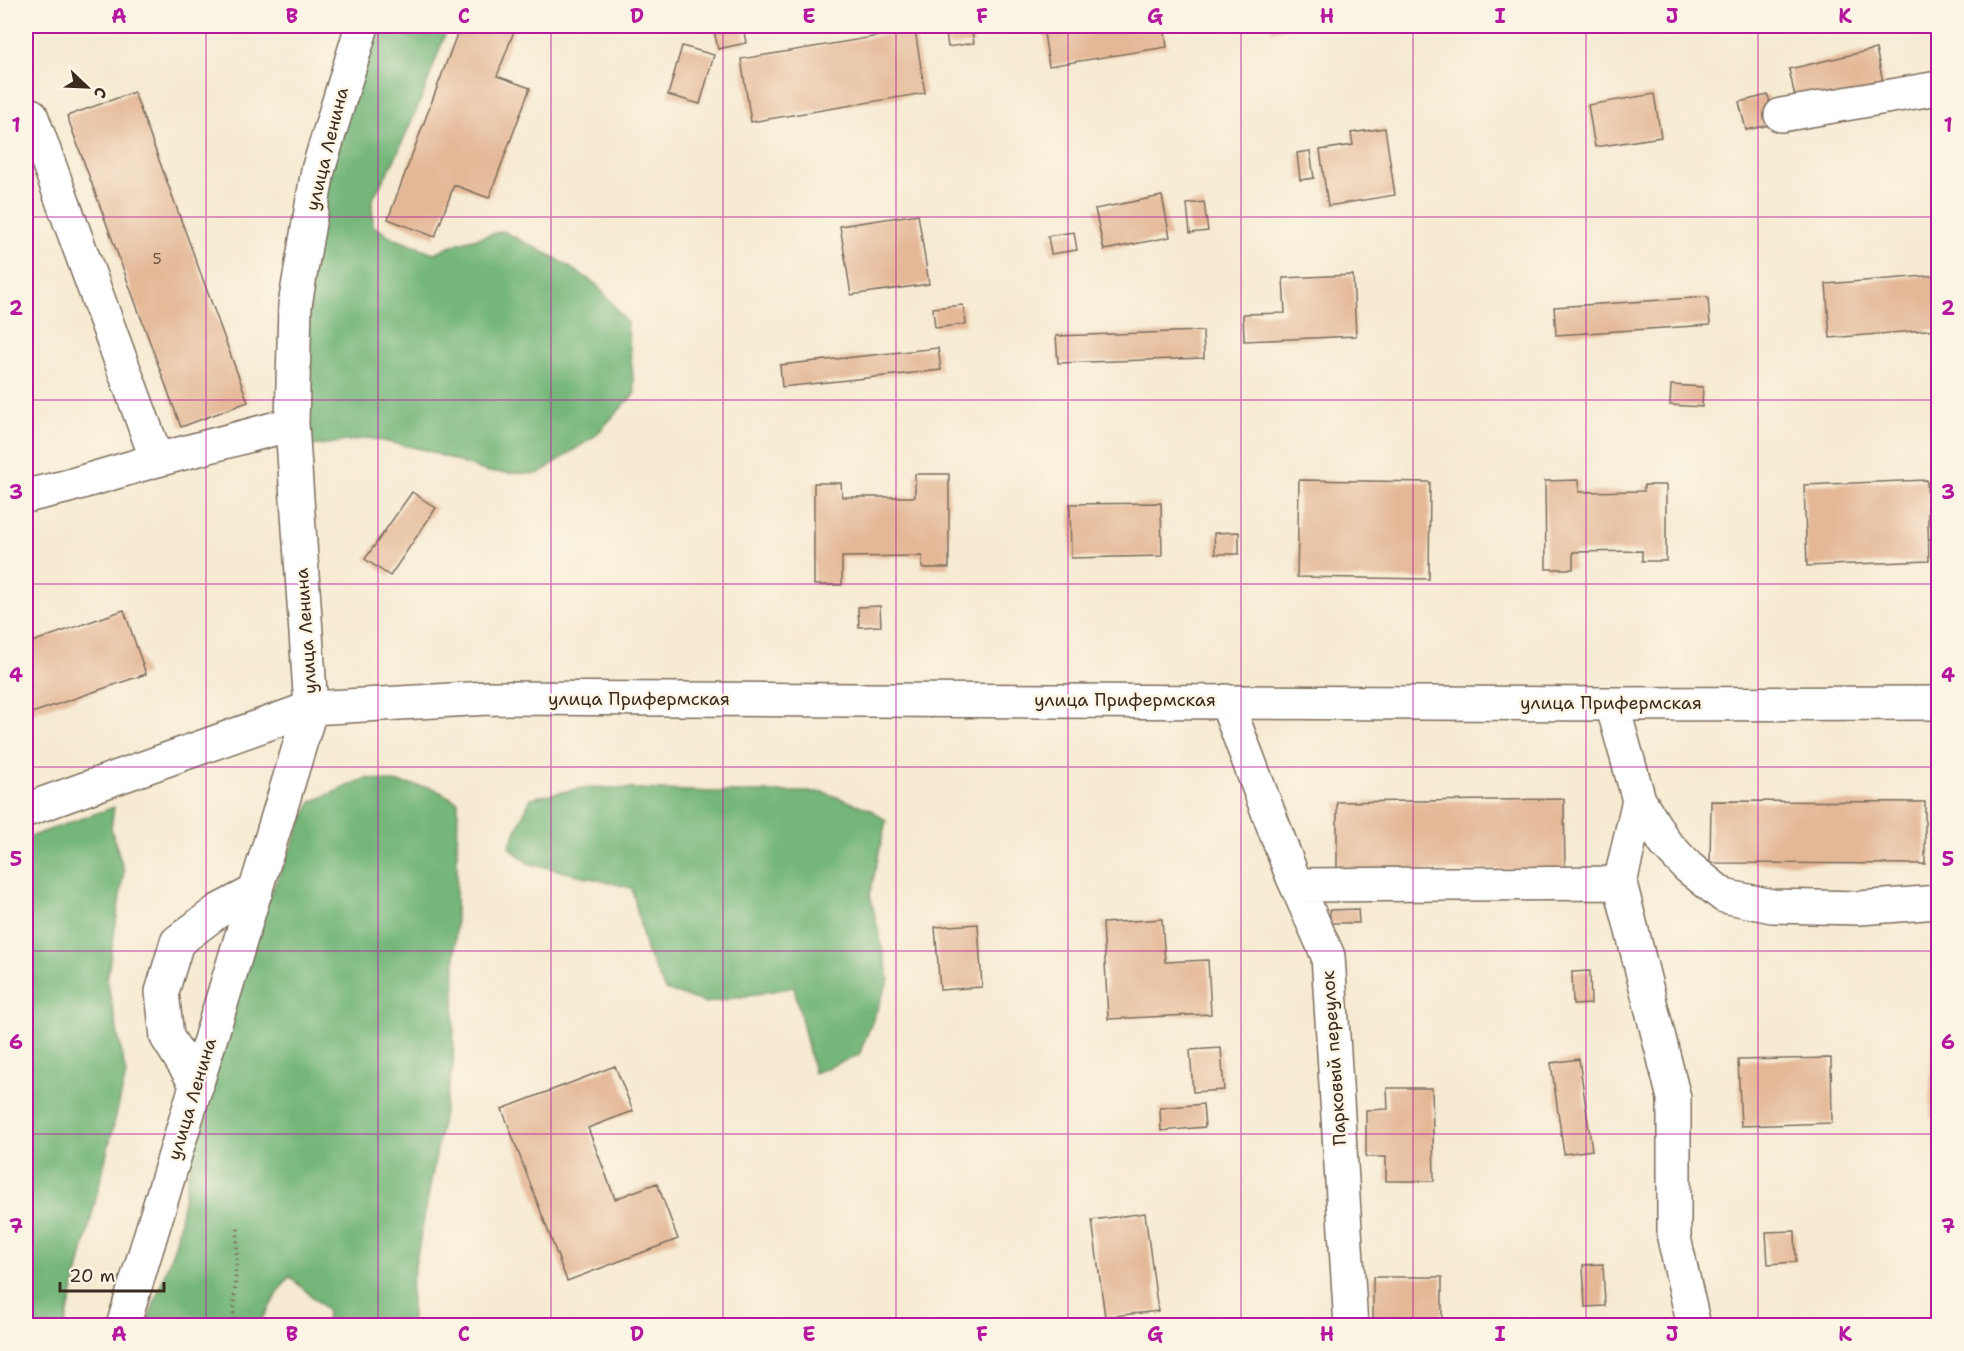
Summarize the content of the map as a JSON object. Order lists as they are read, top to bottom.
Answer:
{
  "streets": {
    "street": ["улица Ленина", "улица Прифермская", "Парковый переулок"]
  },
  "crossings": [
    ["улица Ленина", "улица Прифермская"],
    ["улица Прифермская", "Парковый переулок"]
  ],
  "house_numbers": ["5"],
  "scale_bar": "20 m",
  "north": "bottom right",
  "grid": {
    "columns": [
      "A",
      "B",
      "C",
      "D",
      "E",
      "F",
      "G",
      "H",
      "I",
      "J",
      "K"
    ],
    "rows": [
      "1",
      "2",
      "3",
      "4",
      "5",
      "6",
      "7"
    ]
  }
}
